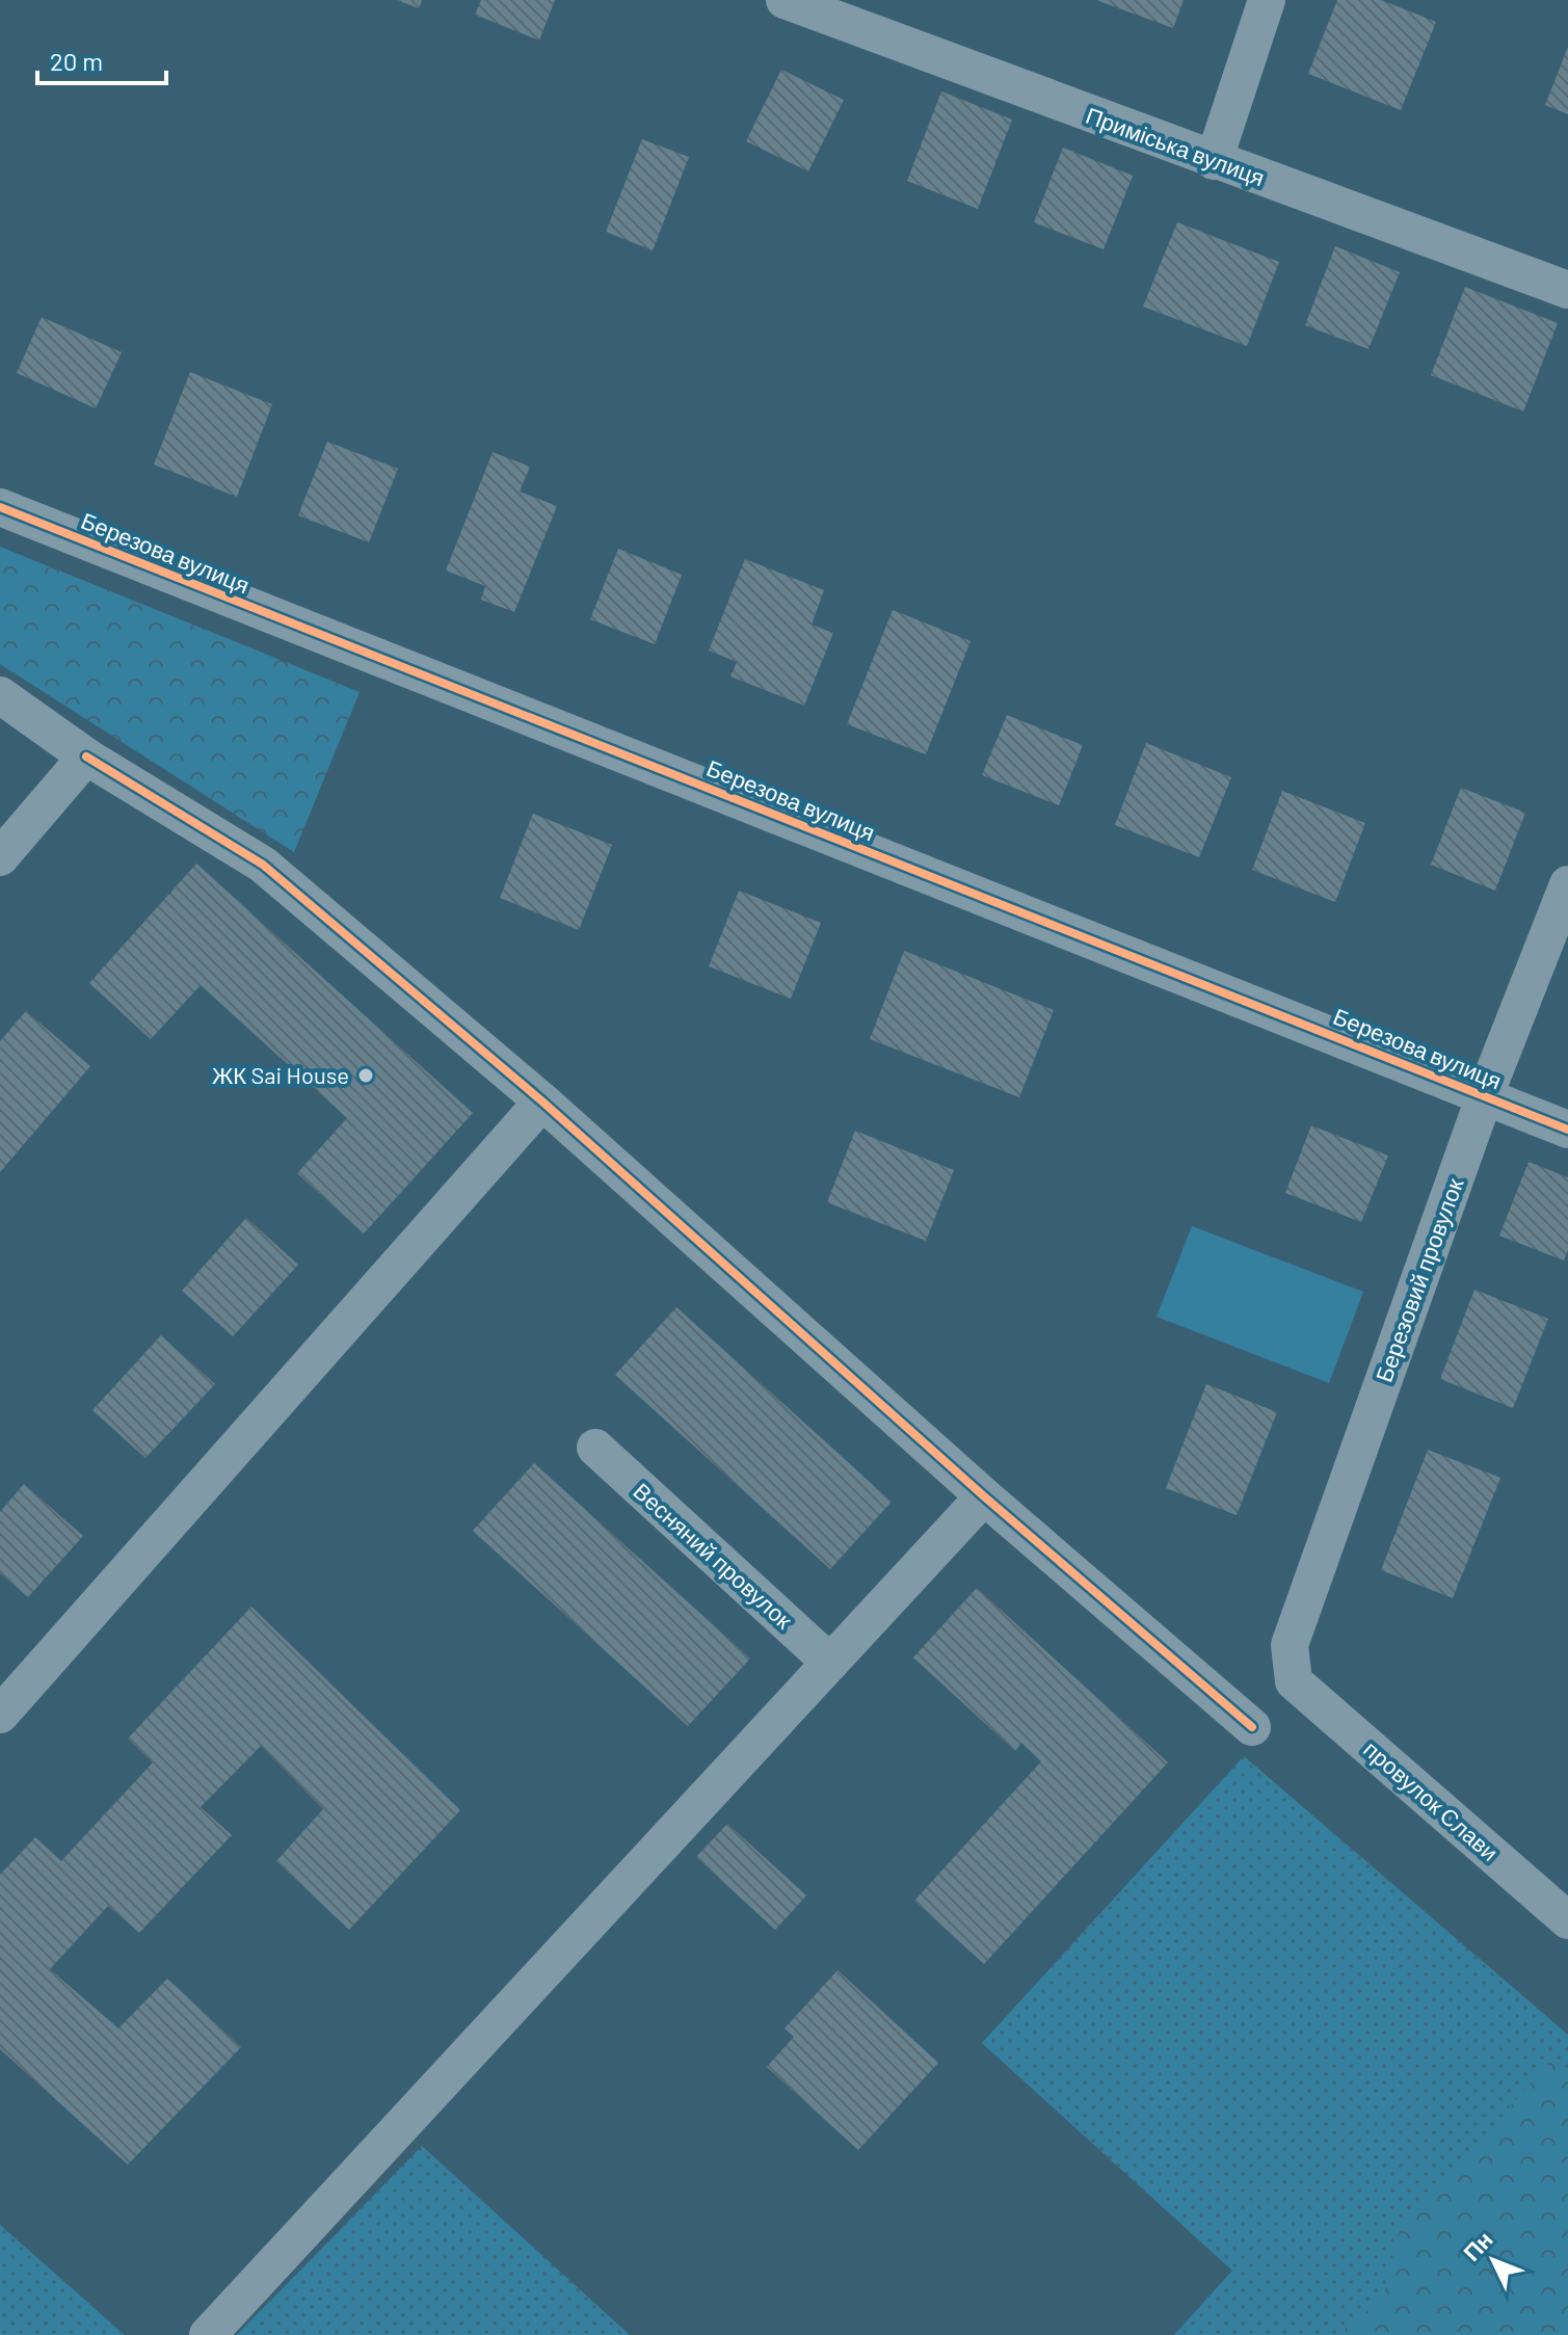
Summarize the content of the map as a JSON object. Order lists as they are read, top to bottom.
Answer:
{
  "streets": {
    "street": [
      "Приміська вулиця",
      "Березова вулиця",
      "Березовий провулок",
      "Весняний провулок",
      "провулок Слави"
    ]
  },
  "crossings": [
    ["Березова вулиця", "Березовий провулок"],
    ["Березовий провулок", "провулок Слави"]
  ],
  "places": ["ЖК Sai House"],
  "scale_bar": "20 m",
  "north": "top left"
}
